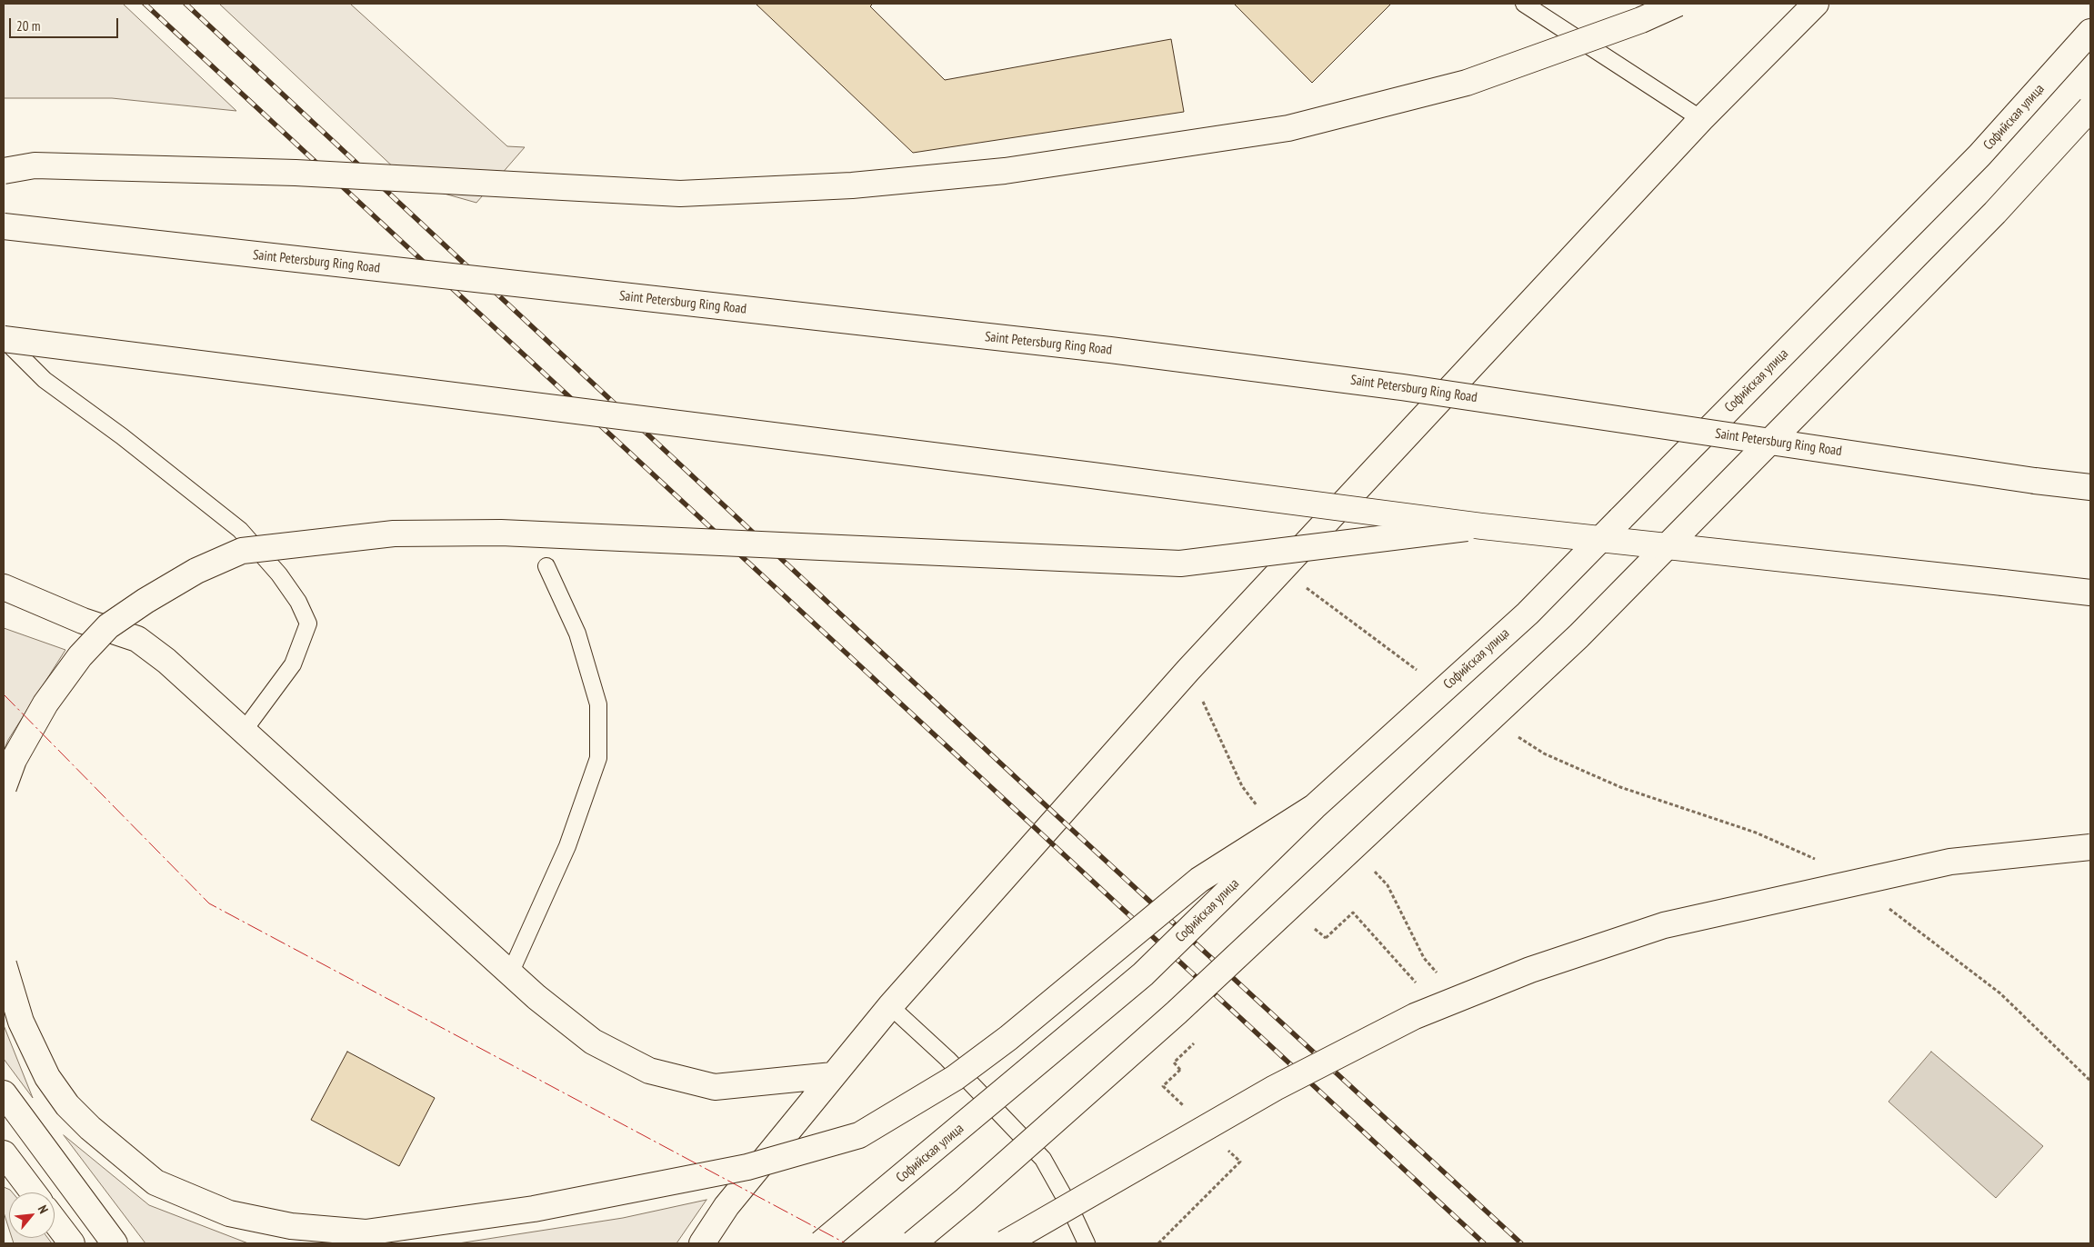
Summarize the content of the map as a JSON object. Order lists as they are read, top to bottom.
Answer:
{
  "streets": {
    "main road": ["Софийская улица", "Saint Petersburg Ring Road"]
  },
  "scale_bar": "20 m",
  "north": "top right"
}
